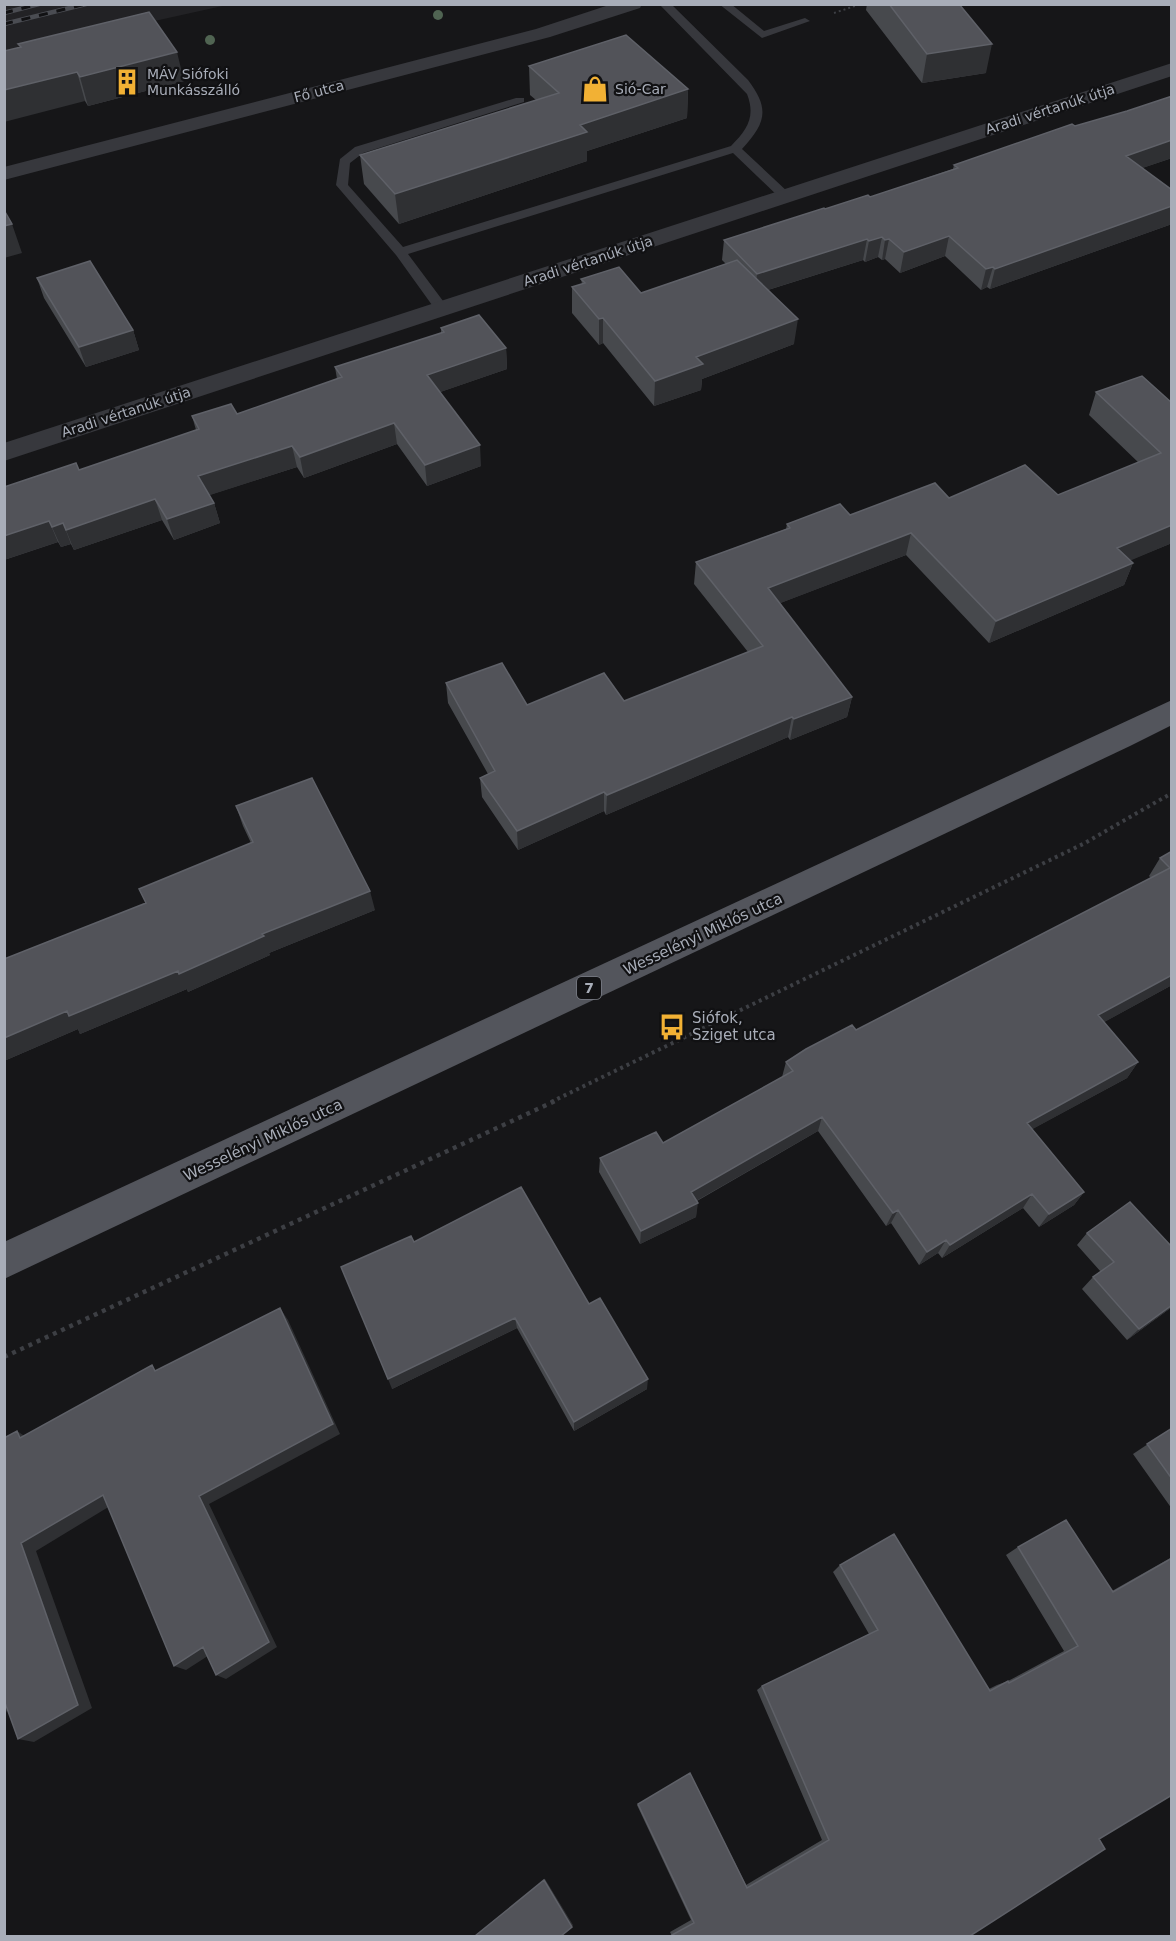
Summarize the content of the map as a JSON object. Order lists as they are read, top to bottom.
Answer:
{
  "streets": {
    "main road": ["Wesselényi Miklós utca", "7"],
    "street": ["Fő utca", "Aradi vértanúk útja"]
  },
  "places": {
    "building": ["MÁV Siófoki Munkásszálló"],
    "shop": ["Sió-Car"],
    "bus stop": ["Siófok, Sziget utca"]
  }
}
